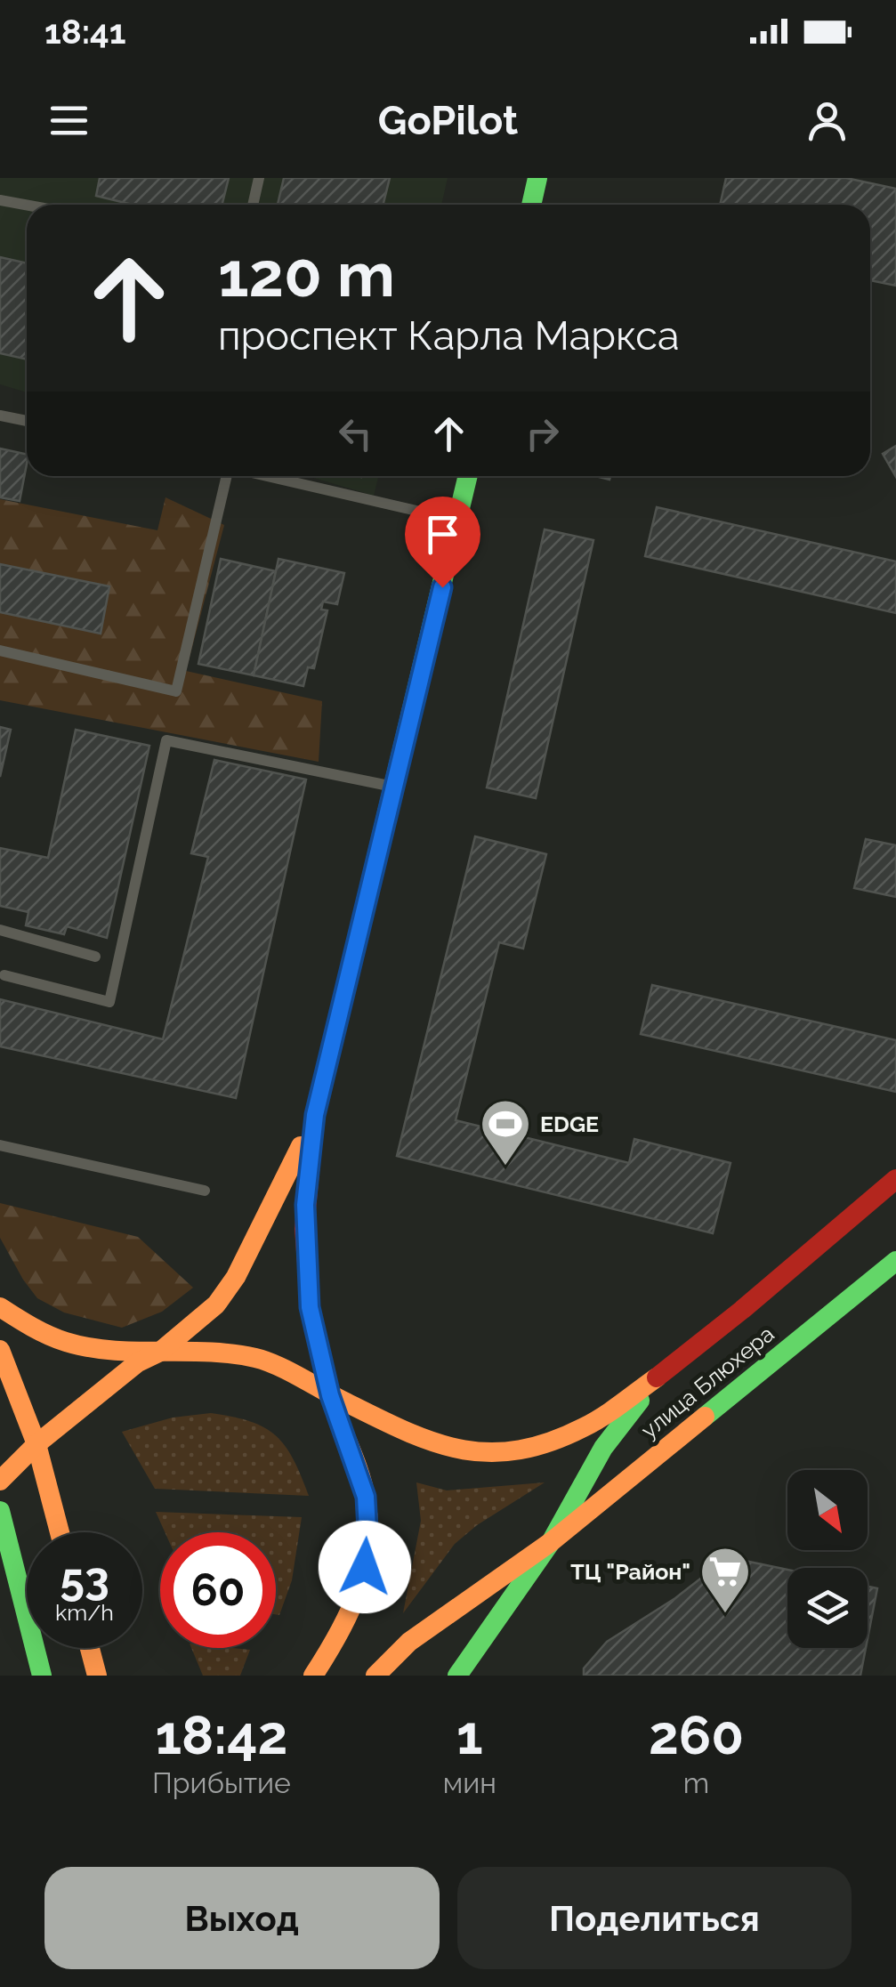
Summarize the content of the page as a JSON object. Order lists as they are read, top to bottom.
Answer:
{
  "streets": {
    "main road": ["улица Блюхера"]
  },
  "places": {
    "sports": ["EDGE"],
    "supermarket": ["ТЦ \"Район\""]
  },
  "north": "bottom right",
  "page": {
    "status": "18:41",
    "header": "GoPilot",
    "turn": ["120 m", "проспект Карла Маркса"],
    "speed": "53 km/h",
    "limit": "60",
    "eta": [
      "18:42",
      "Прибытие",
      "1",
      "мин",
      "260",
      "m"
    ],
    "buttons": ["Выход", "Поделиться"]
  }
}
